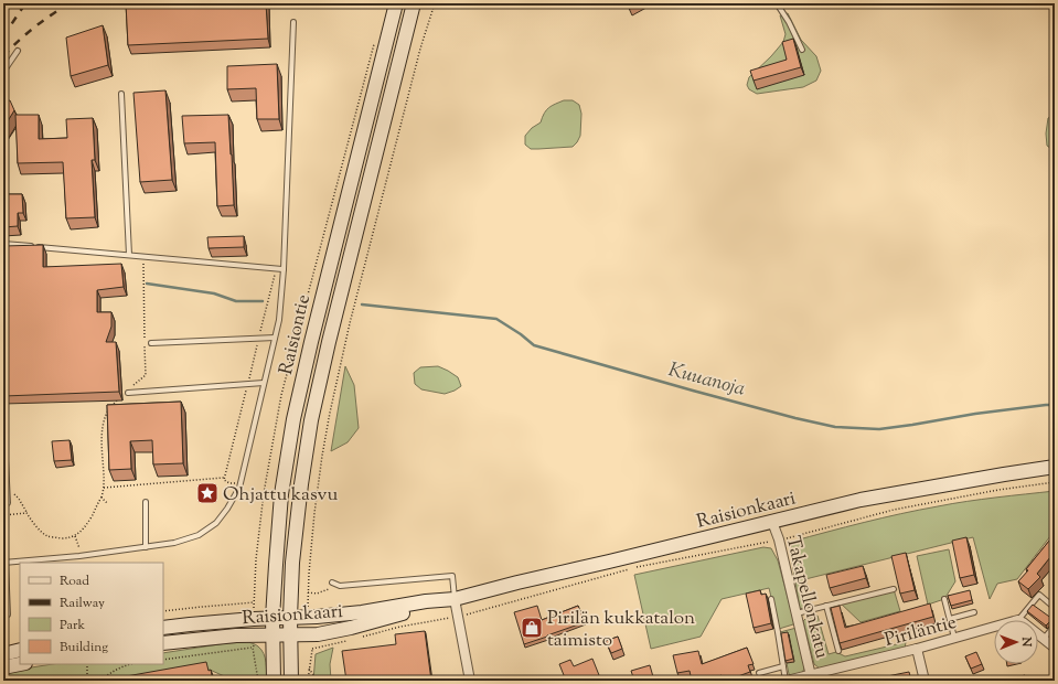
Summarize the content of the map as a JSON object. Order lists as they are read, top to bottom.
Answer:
{
  "streets": {
    "main road": ["Raisiontie", "Raisionkaari"],
    "street": ["Takapellonkatu", "Piriläntie"]
  },
  "crossings": [
    ["Raisiontie", "Raisionkaari"],
    ["Raisionkaari", "Takapellonkatu"],
    ["Takapellonkatu", "Piriläntie"]
  ],
  "water": ["Kuuanoja"],
  "places": {
    "place": ["Ohjattu kasvu"],
    "shop": ["Pirilän kukkatalon taimisto"]
  },
  "legend": [
    "Road",
    "Railway",
    "Park",
    "Building"
  ],
  "north": "right"
}
